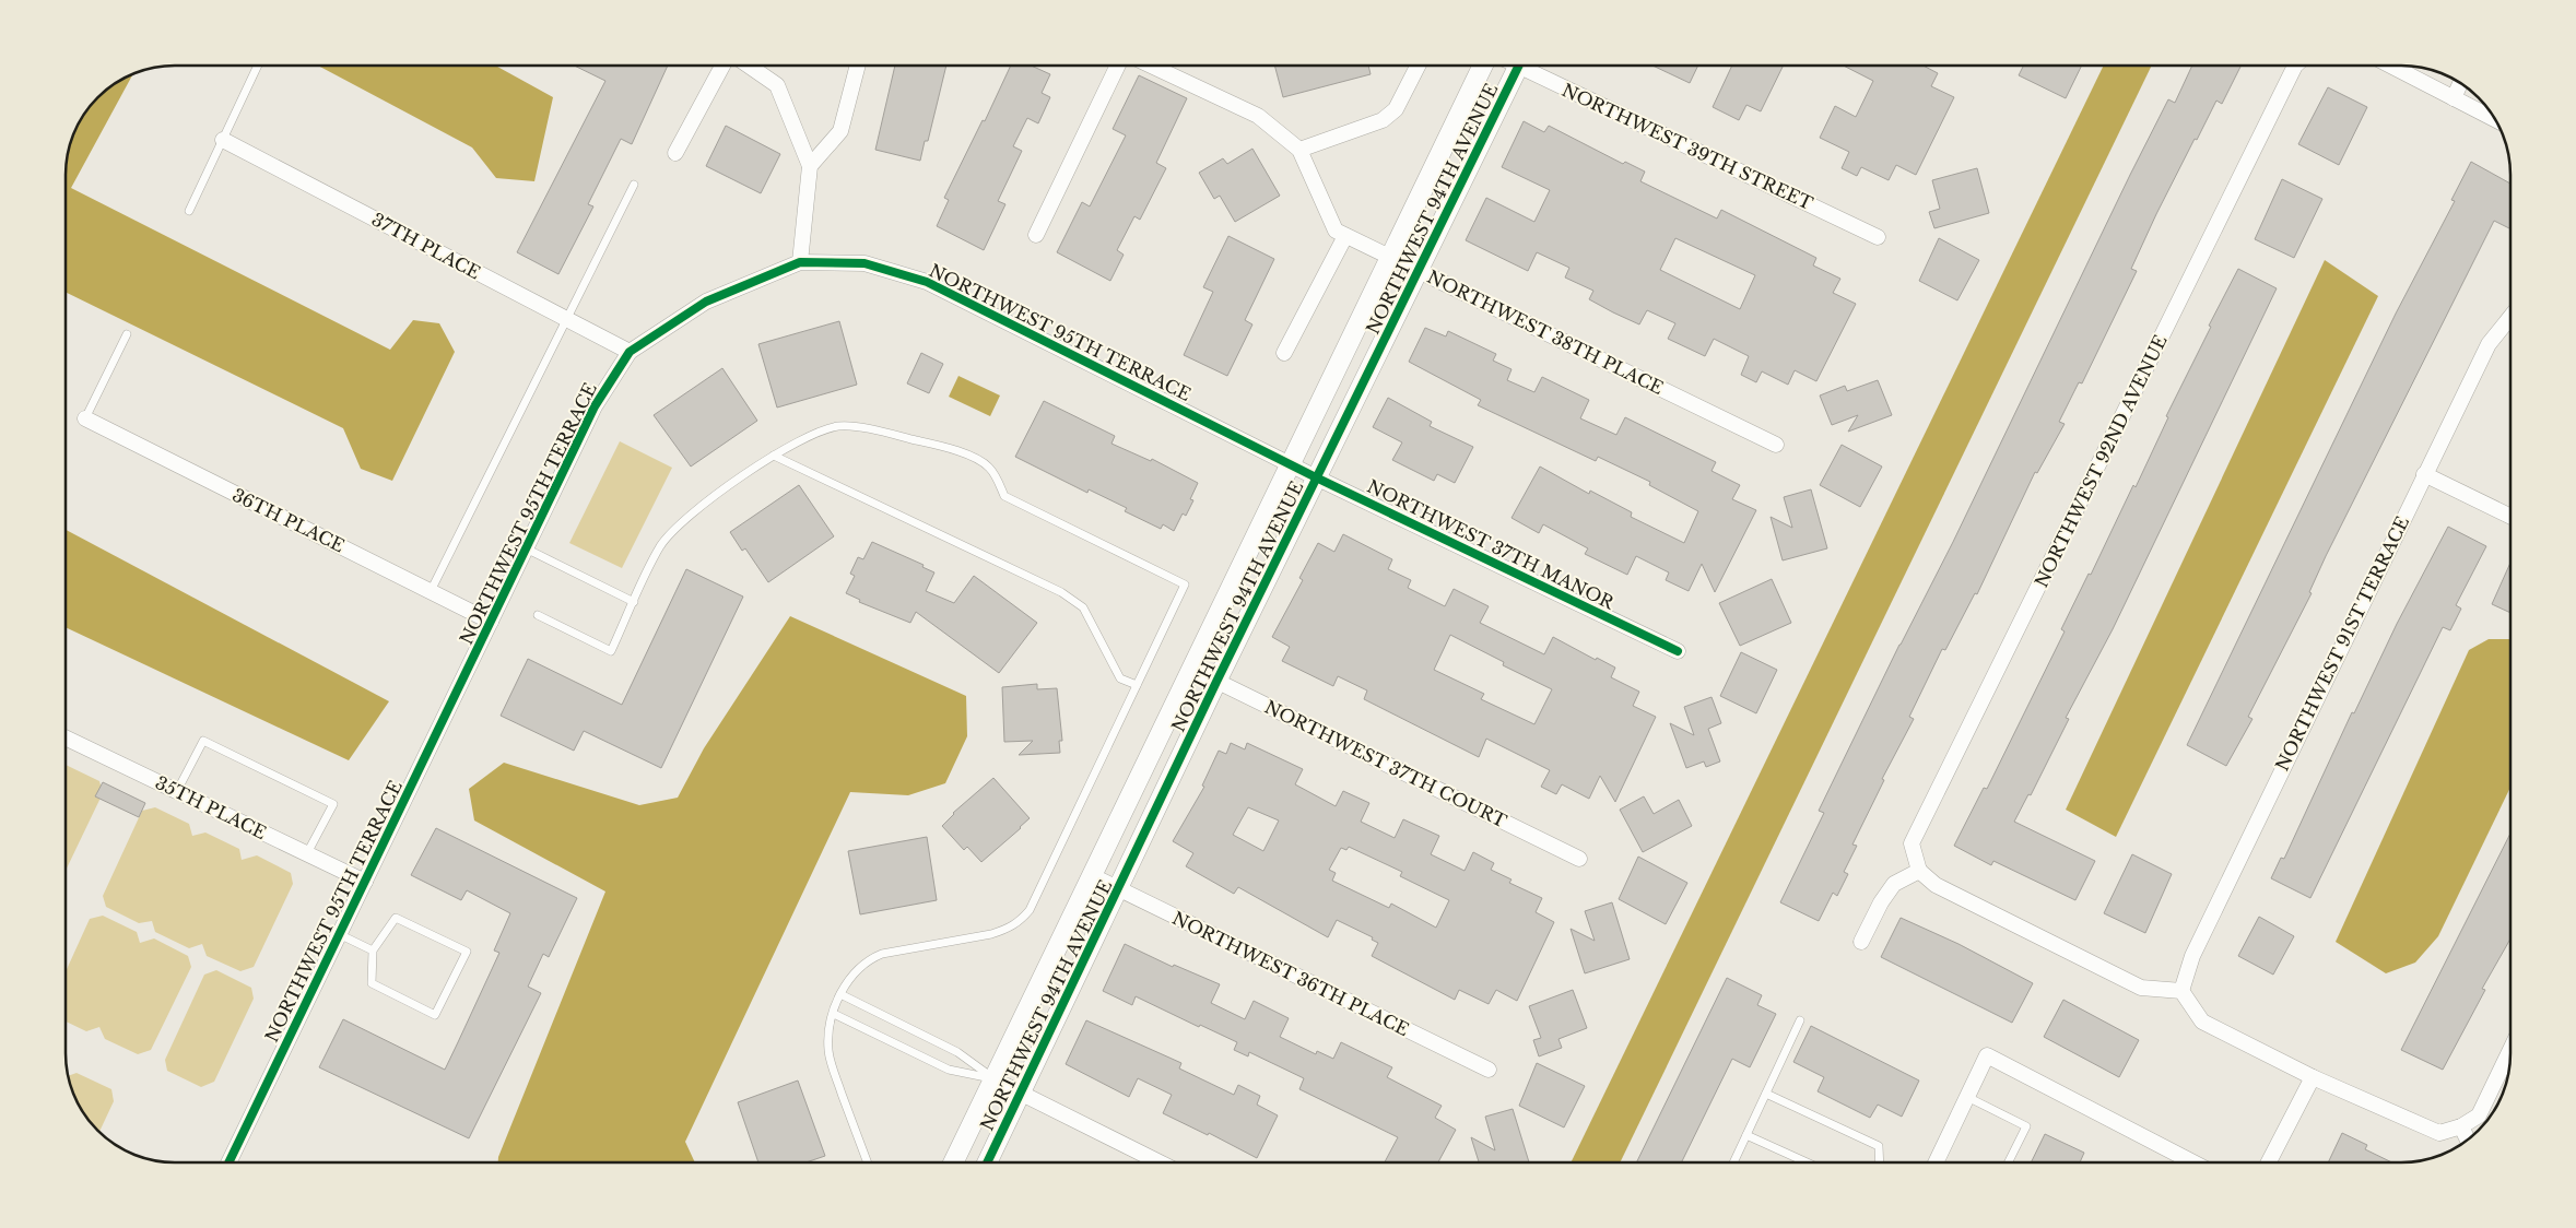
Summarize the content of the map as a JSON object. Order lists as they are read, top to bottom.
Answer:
{
  "streets": {
    "street": [
      "NORTHWEST 39TH STREET",
      "NORTHWEST 94TH AVENUE",
      "37TH PLACE",
      "NORTHWEST 95TH TERRACE",
      "NORTHWEST 38TH PLACE",
      "NORTHWEST 92ND AVENUE",
      "36TH PLACE",
      "NORTHWEST 37TH MANOR",
      "NORTHWEST 91ST TERRACE",
      "NORTHWEST 37TH COURT",
      "35TH PLACE",
      "NORTHWEST 36TH PLACE"
    ]
  },
  "crossings": [
    ["NORTHWEST 94TH AVENUE", "NORTHWEST 95TH TERRACE"],
    ["NORTHWEST 94TH AVENUE", "NORTHWEST 38TH PLACE"],
    ["NORTHWEST 94TH AVENUE", "NORTHWEST 37TH MANOR"],
    ["NORTHWEST 94TH AVENUE", "NORTHWEST 37TH COURT"],
    ["NORTHWEST 94TH AVENUE", "NORTHWEST 36TH PLACE"],
    ["37TH PLACE", "NORTHWEST 95TH TERRACE"],
    ["NORTHWEST 95TH TERRACE", "36TH PLACE"],
    ["NORTHWEST 95TH TERRACE", "NORTHWEST 37TH MANOR"],
    ["NORTHWEST 95TH TERRACE", "35TH PLACE"]
  ]
}
